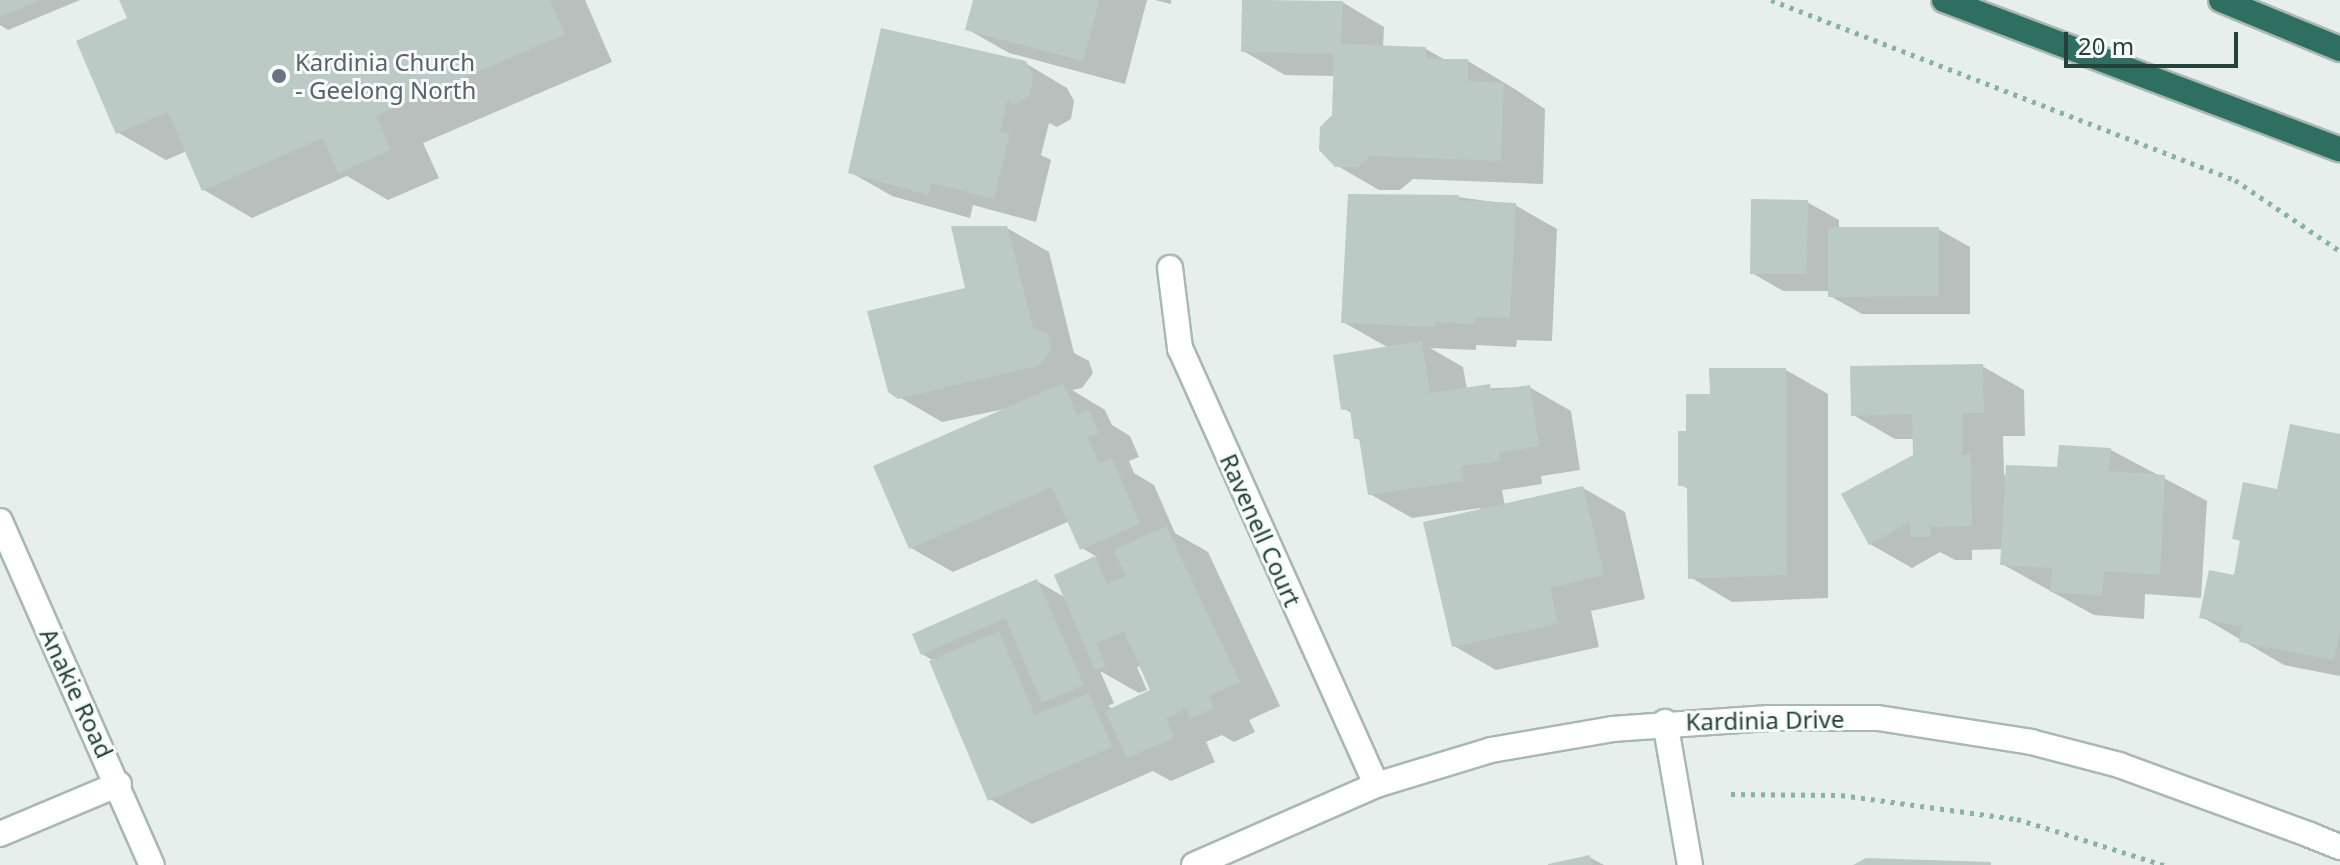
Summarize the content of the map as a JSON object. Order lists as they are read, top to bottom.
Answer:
{
  "streets": {
    "street": ["Ravenell Court", "Anakie Road", "Kardinia Drive"]
  },
  "crossings": [
    ["Ravenell Court", "Kardinia Drive"]
  ],
  "places": ["Kardinia Church - Geelong North"],
  "scale_bar": "20 m"
}
